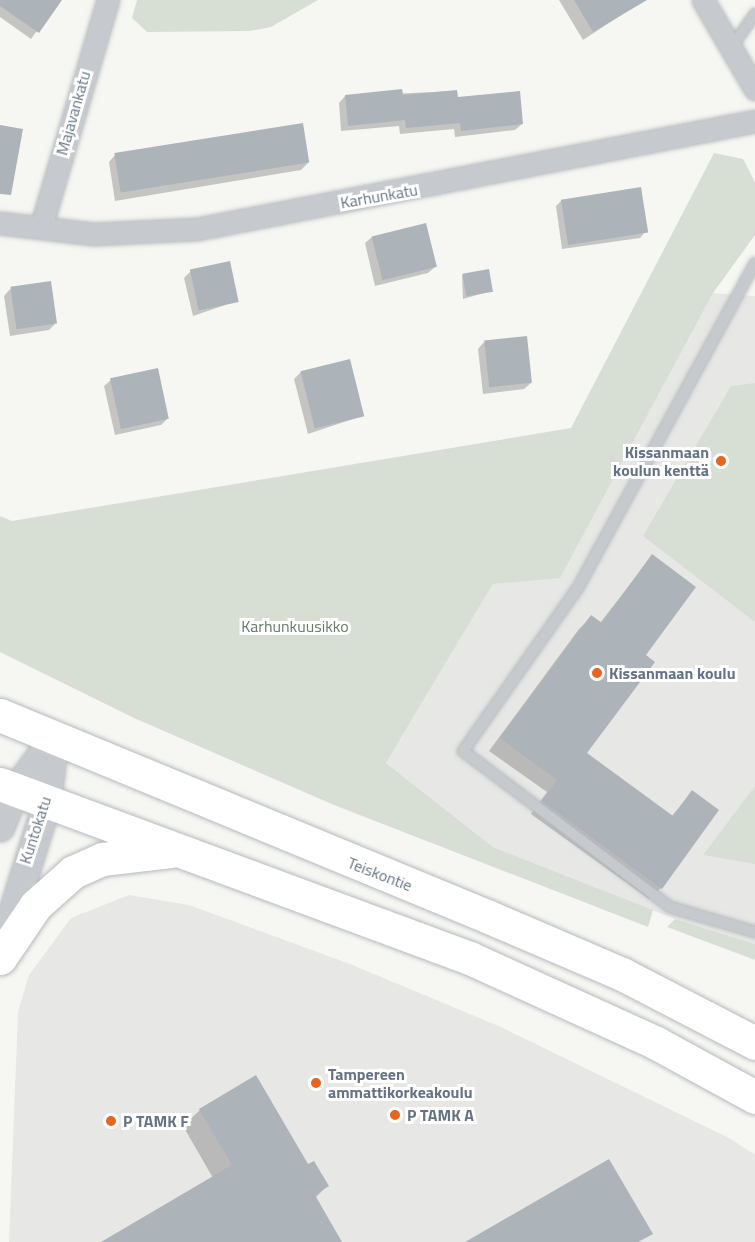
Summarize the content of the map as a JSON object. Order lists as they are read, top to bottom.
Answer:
{
  "streets": {
    "highway": ["Teiskontie"],
    "street": ["Majavankatu", "Karhunkatu", "Kuntokatu"]
  },
  "crossings": [
    ["Majavankatu", "Karhunkatu"],
    ["Kuntokatu", "Teiskontie"]
  ],
  "parks": ["Karhunkuusikko"],
  "places": [
    "Kissanmaan koulun kenttä",
    "Kissanmaan koulu",
    "Tampereen ammattikorkeakoulu",
    "P TAMK A",
    "P TAMK F"
  ]
}
